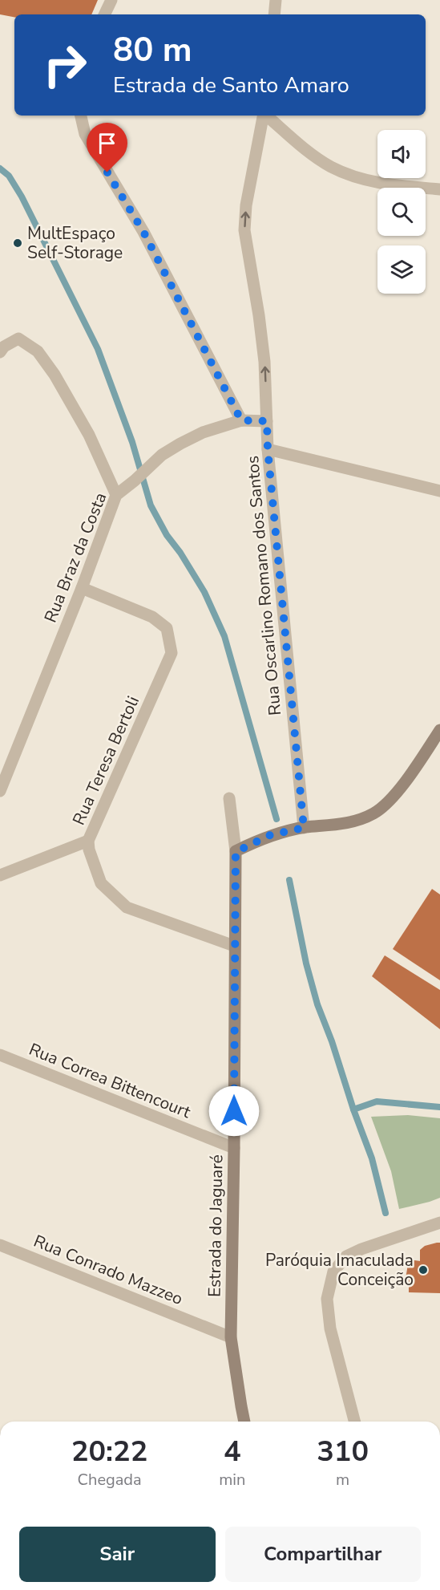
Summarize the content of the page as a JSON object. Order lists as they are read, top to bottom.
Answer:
{
  "streets": {
    "street": [
      "Rua Braz da Costa",
      "Rua Oscarlino Romano dos Santos",
      "Rua Teresa Bertoli",
      "Rua Correa Bittencourt",
      "Estrada do Jaguaré",
      "Rua Conrado Mazzeo"
    ]
  },
  "crossings": [
    ["Rua Braz da Costa", "Rua Oscarlino Romano dos Santos"],
    ["Rua Braz da Costa", "Rua Teresa Bertoli"],
    ["Rua Teresa Bertoli", "Estrada do Jaguaré"],
    ["Rua Correa Bittencourt", "Estrada do Jaguaré"],
    ["Estrada do Jaguaré", "Rua Conrado Mazzeo"]
  ],
  "one_way": ["Rua Oscarlino Romano dos Santos"],
  "places": ["MultEspaço Self-Storage", "Paróquia Imaculada Conceição"],
  "page": {
    "turn": ["80 m", "Estrada de Santo Amaro"],
    "eta": [
      "20:22",
      "Chegada",
      "4",
      "min",
      "310",
      "m"
    ],
    "buttons": ["Sair", "Compartilhar"]
  }
}
